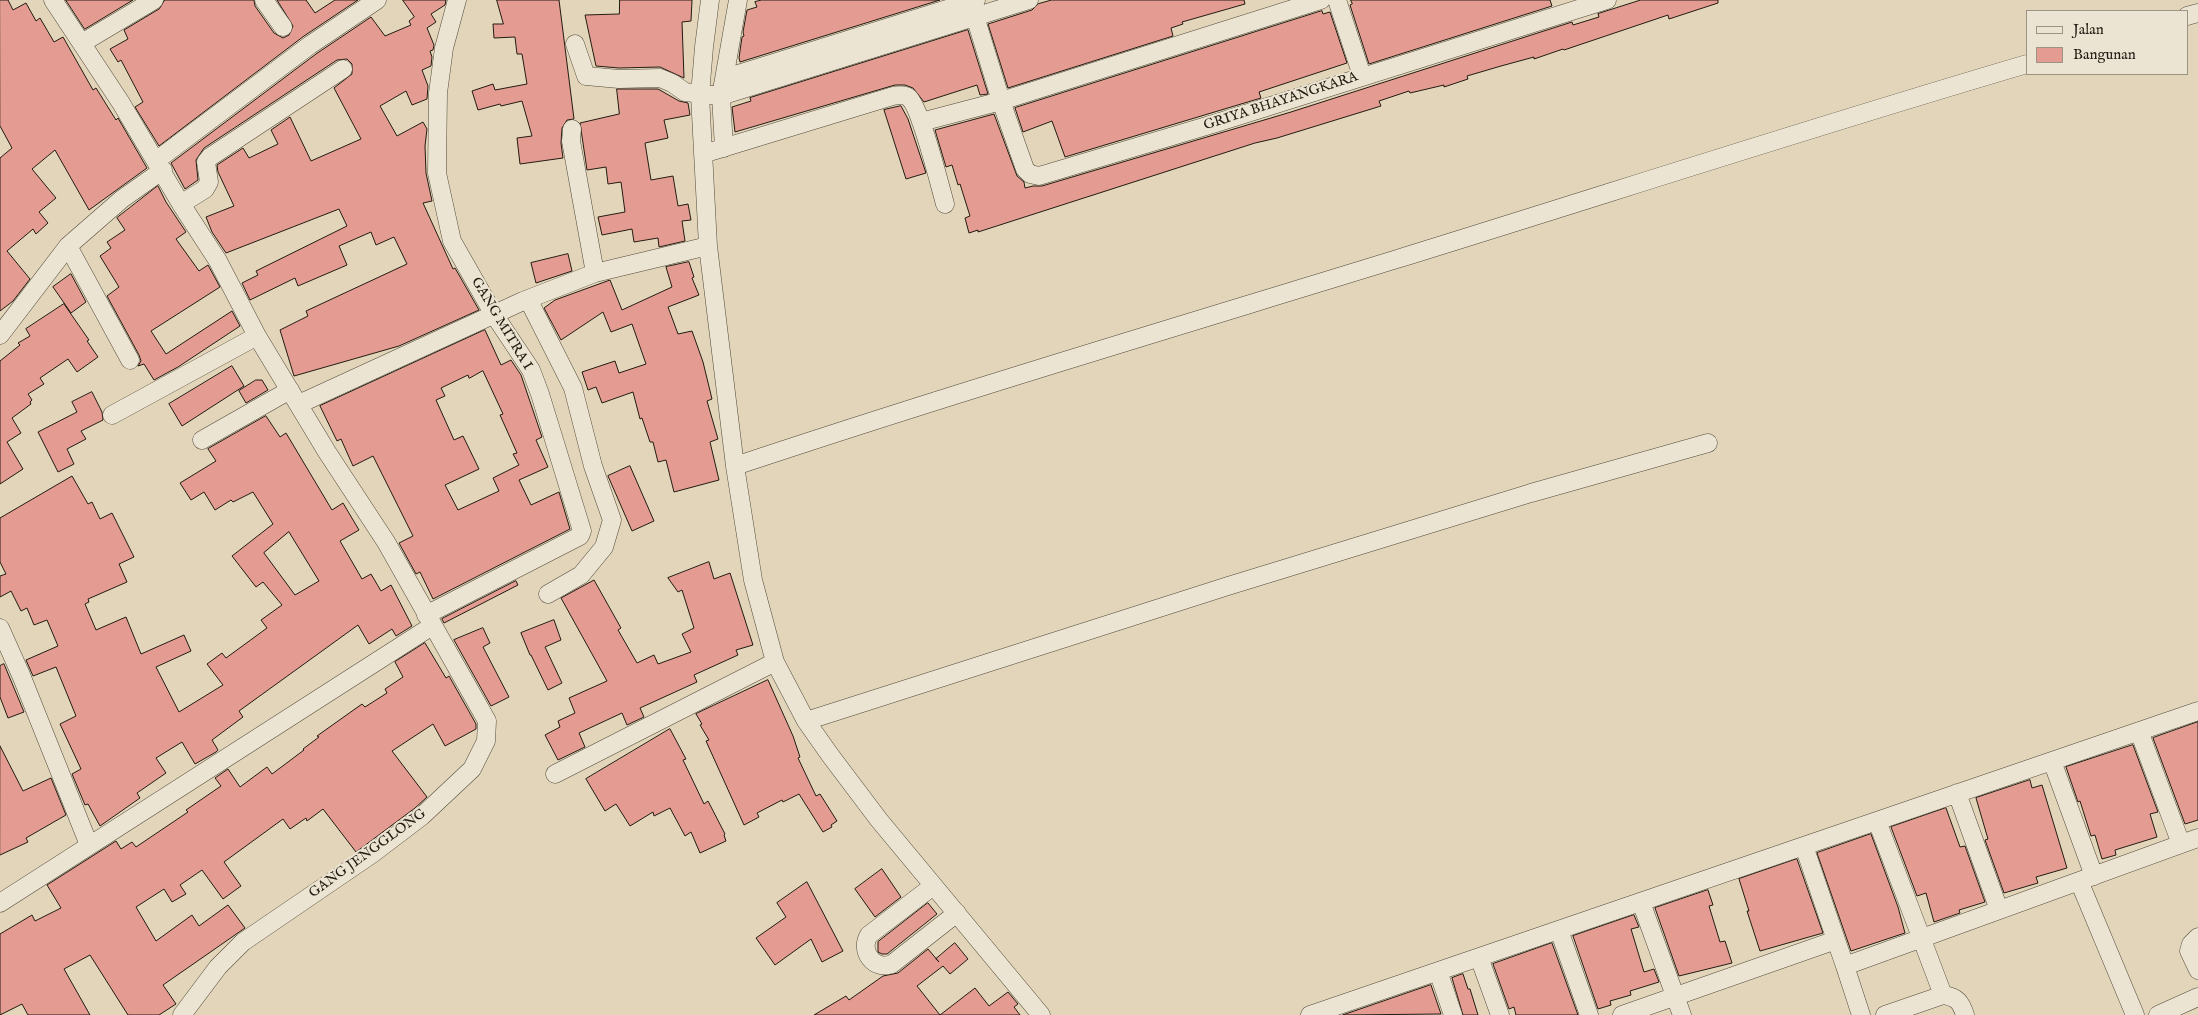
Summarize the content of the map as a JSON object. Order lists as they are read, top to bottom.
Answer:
{
  "streets": {
    "street": ["GRIYA BHAYANGKARA", "GANG MITRA I", "GANG JENGGLONG"]
  },
  "crossings": [
    ["GANG MITRA I", "GANG JENGGLONG"]
  ],
  "legend": ["Jalan", "Bangunan"]
}
